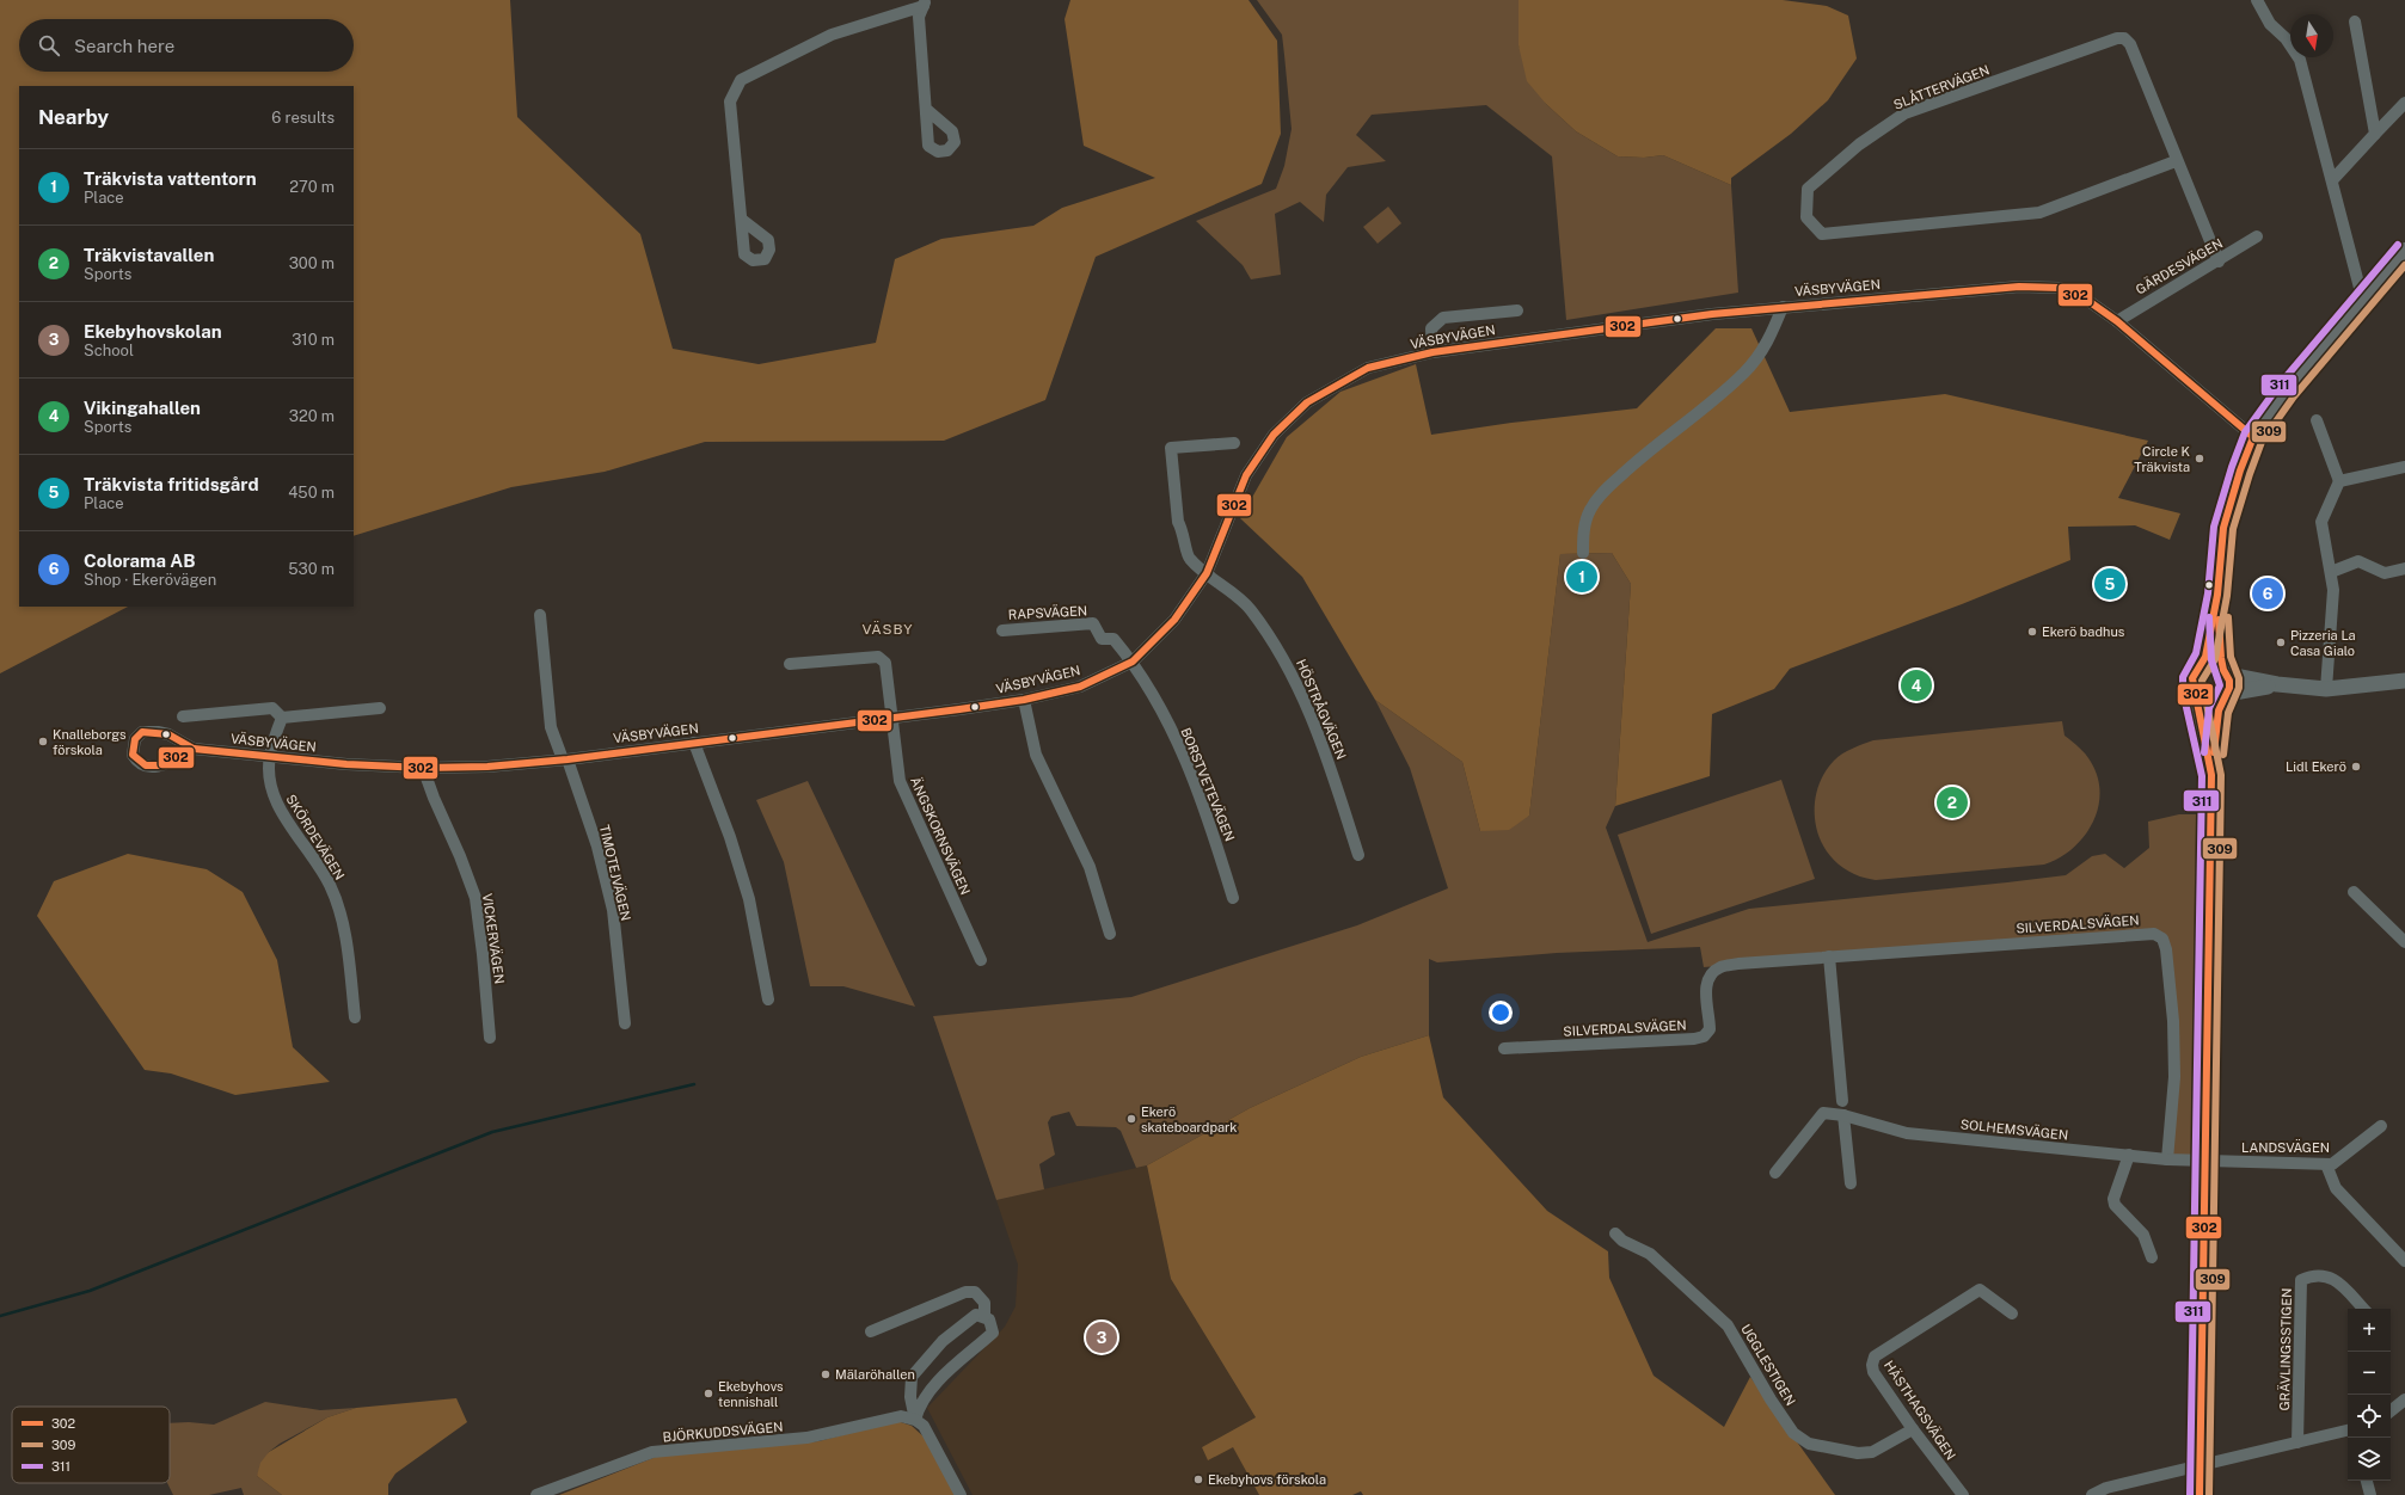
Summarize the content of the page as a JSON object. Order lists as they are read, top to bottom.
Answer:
{
  "streets": {
    "street": [
      "SLÅTTERVÄGEN",
      "GÄRDESVÄGEN",
      "VÄSBYVÄGEN",
      "RAPSVÄGEN",
      "HÖSTRÅGVÄGEN",
      "BORSTVETEVÄGEN",
      "ÄNGSKORNSVÄGEN",
      "SKÖRDEVÄGEN",
      "TIMOTEJVÄGEN",
      "SILVERDALSVÄGEN",
      "VICKERVÄGEN",
      "SOLHEMSVÄGEN",
      "LANDSVÄGEN",
      "GRÄVLINGSSTIGEN",
      "UGGLESTIGEN",
      "HÄSTHAGSVÄGEN",
      "BJÖRKUDDSVÄGEN"
    ]
  },
  "crossings": [
    ["SLÅTTERVÄGEN", "GÄRDESVÄGEN"],
    ["GÄRDESVÄGEN", "VÄSBYVÄGEN"],
    ["VÄSBYVÄGEN", "RAPSVÄGEN"],
    ["VÄSBYVÄGEN", "HÖSTRÅGVÄGEN"],
    ["VÄSBYVÄGEN", "BORSTVETEVÄGEN"],
    ["VÄSBYVÄGEN", "ÄNGSKORNSVÄGEN"],
    ["VÄSBYVÄGEN", "SKÖRDEVÄGEN"],
    ["VÄSBYVÄGEN", "TIMOTEJVÄGEN"],
    ["VÄSBYVÄGEN", "VICKERVÄGEN"],
    ["RAPSVÄGEN", "BORSTVETEVÄGEN"],
    ["SILVERDALSVÄGEN", "SOLHEMSVÄGEN"],
    ["SOLHEMSVÄGEN", "LANDSVÄGEN"],
    ["UGGLESTIGEN", "HÄSTHAGSVÄGEN"]
  ],
  "districts": ["VÄSBY"],
  "places": [
    "Circle K Träkvista",
    "Ekerö badhus",
    "Pizzeria La Casa Gialo",
    "Knalleborgs förskola",
    "Lidl Ekerö",
    "Ekerö skateboardpark",
    "Mälaröhallen",
    "Ekebyhovs tennishall",
    "Ekebyhovs förskola"
  ],
  "lines": ["transit line 311", "transit line 309", "transit line 302"],
  "legend": ["302", "309", "311"],
  "north": "bottom",
  "page": {
    "search": "Search here",
    "heading": ["Nearby", "6 results"],
    "list": [
      {
        "mark": "1",
        "name": "Träkvista vattentorn",
        "note": "Place",
        "value": "270 m"
      },
      {
        "mark": "2",
        "name": "Träkvistavallen",
        "note": "Sports",
        "value": "300 m"
      },
      {
        "mark": "3",
        "name": "Ekebyhovskolan",
        "note": "School",
        "value": "310 m"
      },
      {
        "mark": "4",
        "name": "Vikingahallen",
        "note": "Sports",
        "value": "320 m"
      },
      {
        "mark": "5",
        "name": "Träkvista fritidsgård",
        "note": "Place",
        "value": "450 m"
      },
      {
        "mark": "6",
        "name": "Colorama AB",
        "note": "Shop · Ekerövägen",
        "value": "530 m"
      }
    ],
    "pins": [
      "1",
      "5",
      "6",
      "4",
      "2",
      "3"
    ],
    "map_buttons": ["+", "−"]
  }
}
